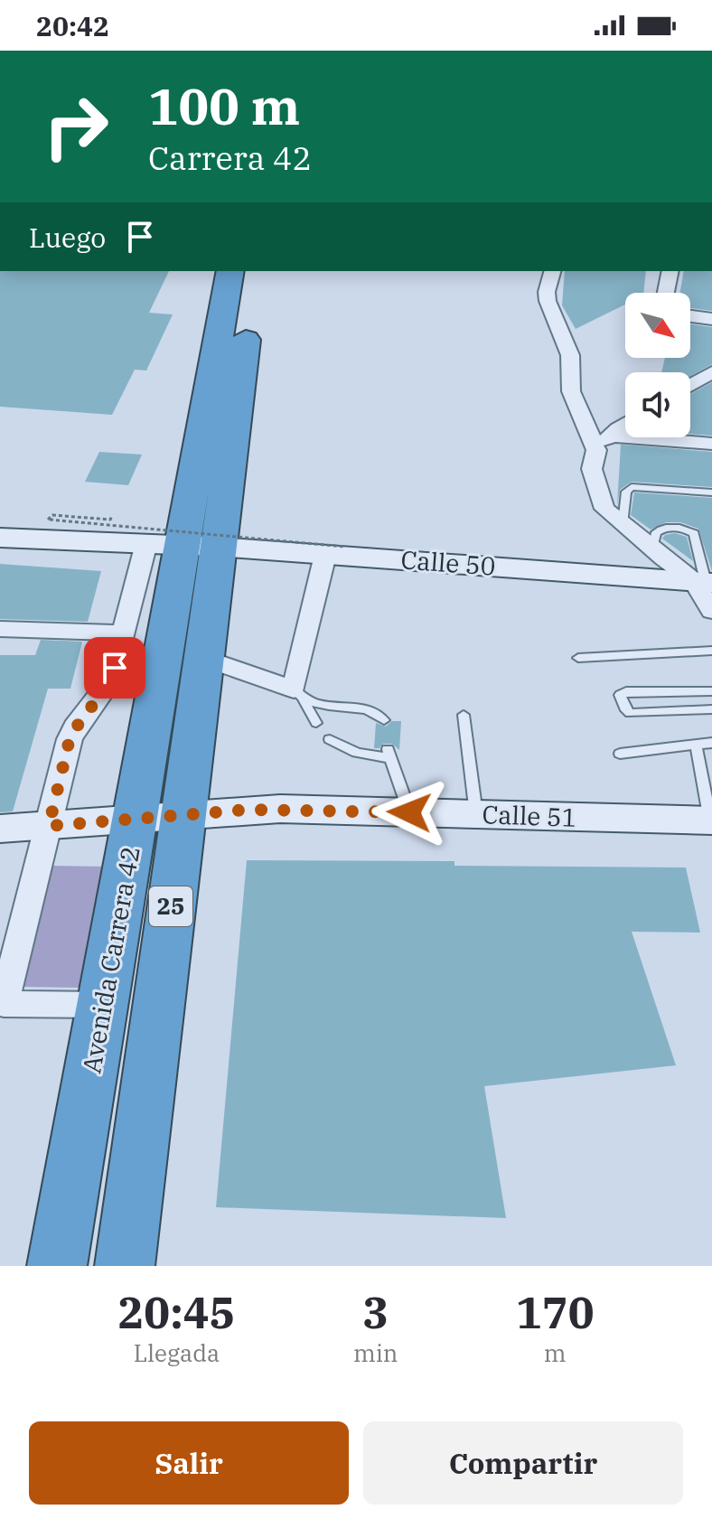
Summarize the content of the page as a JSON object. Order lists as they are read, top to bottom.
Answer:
{
  "streets": {
    "highway": ["25", "Avenida Carrera 42"],
    "street": ["Calle 50", "Calle 51"]
  },
  "crossings": [
    ["Calle 50", "Avenida Carrera 42"],
    ["Calle 51", "Avenida Carrera 42"]
  ],
  "north": "bottom right",
  "page": {
    "status": "20:42",
    "turn": ["100 m", "Carrera 42"],
    "then": "Luego",
    "eta": [
      "20:45",
      "Llegada",
      "3",
      "min",
      "170",
      "m"
    ],
    "buttons": ["Salir", "Compartir"]
  }
}
